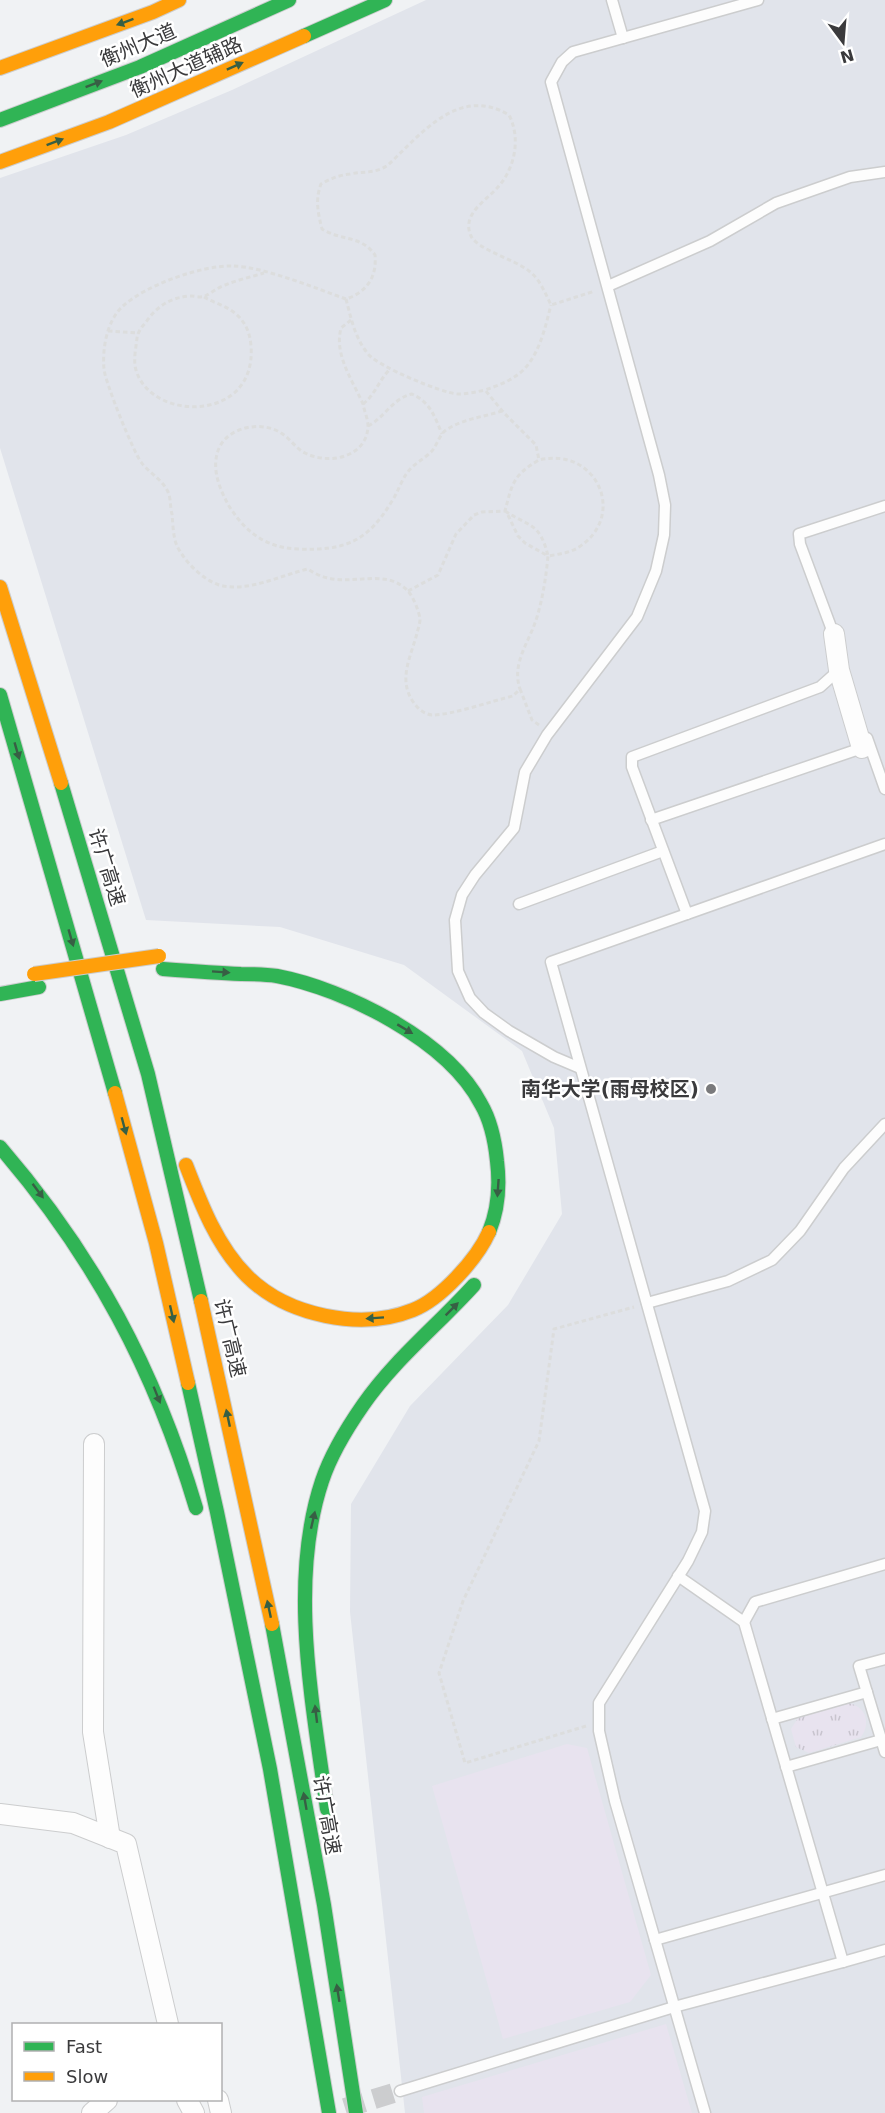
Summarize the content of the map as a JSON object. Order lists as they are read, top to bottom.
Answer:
{
  "streets": {
    "main road": ["衡州大道", "衡州大道辅路", "许广高速"]
  },
  "one_way": ["衡州大道辅路"],
  "places": ["南华大学(雨母校区)"],
  "legend": ["Fast", "Slow"],
  "north": "bottom"
}
